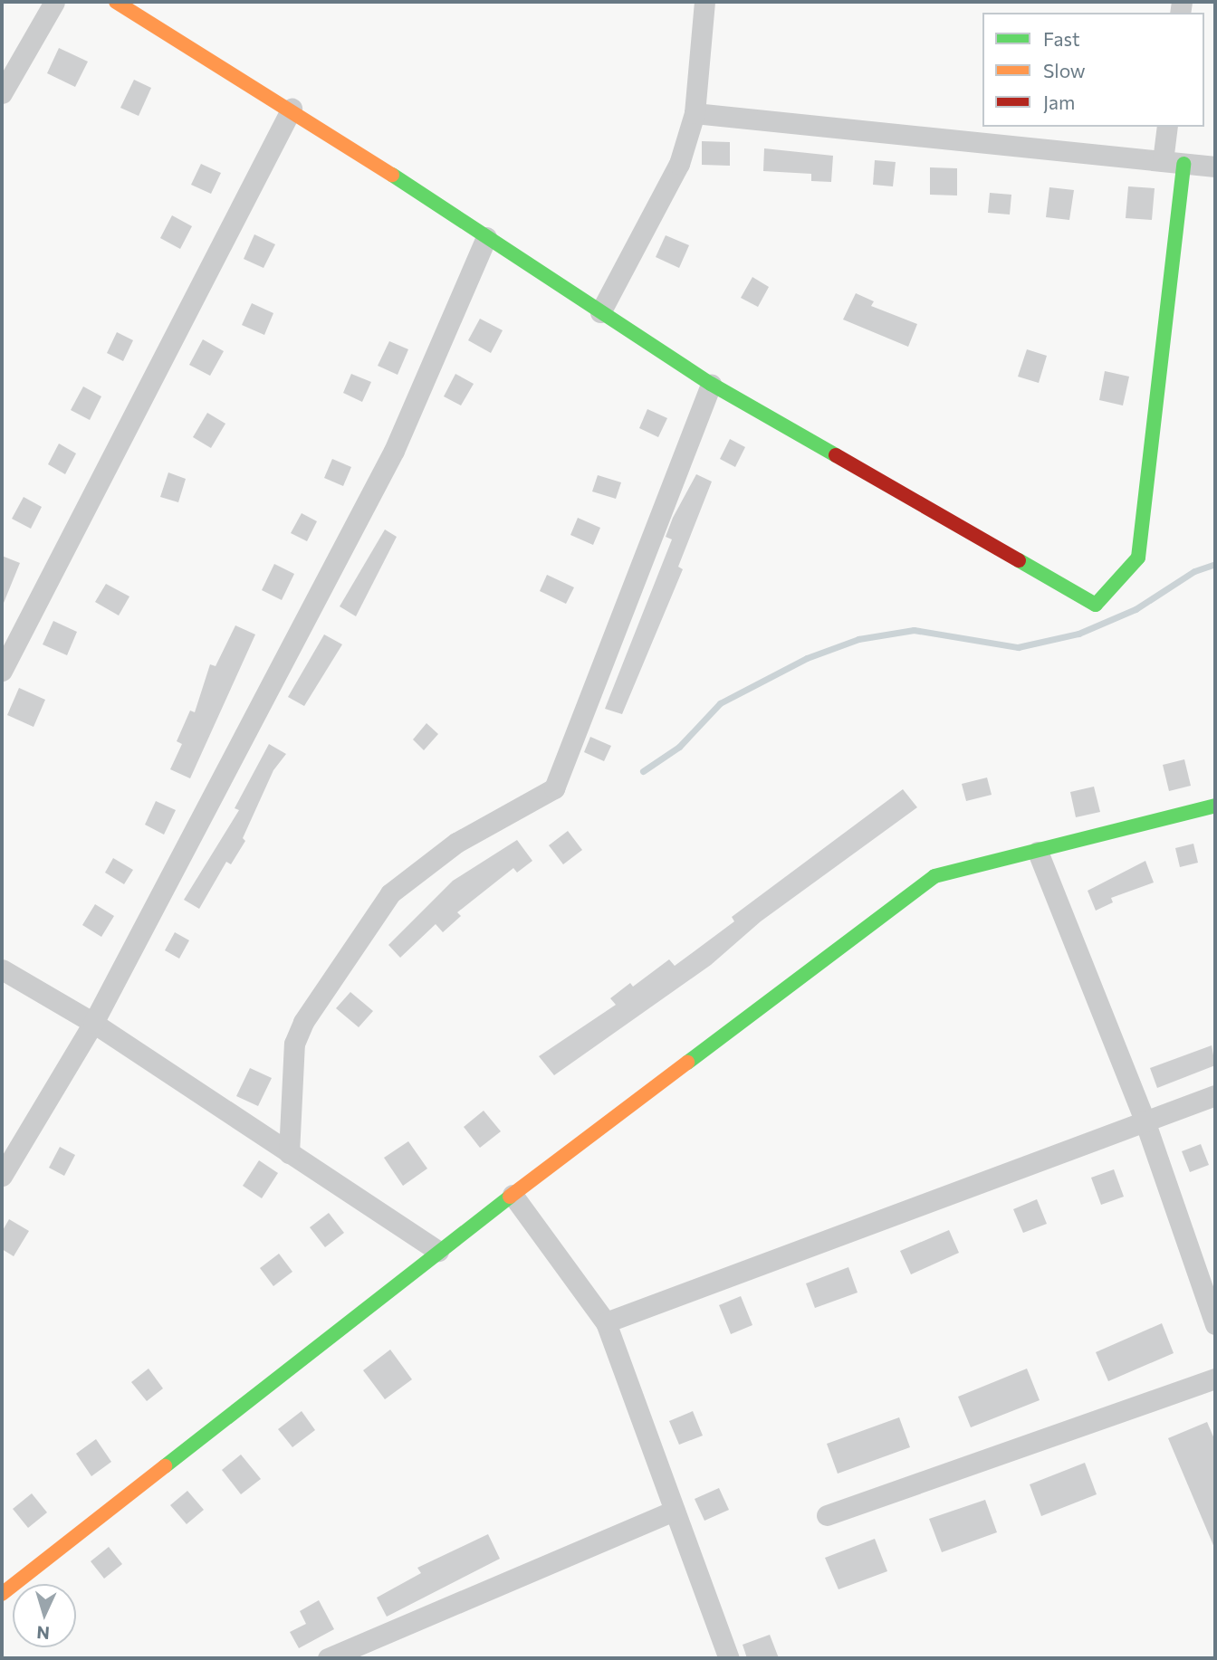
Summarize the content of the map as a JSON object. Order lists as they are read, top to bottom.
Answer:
{
  "legend": ["Fast", "Slow", "Jam"],
  "north": "bottom"
}
